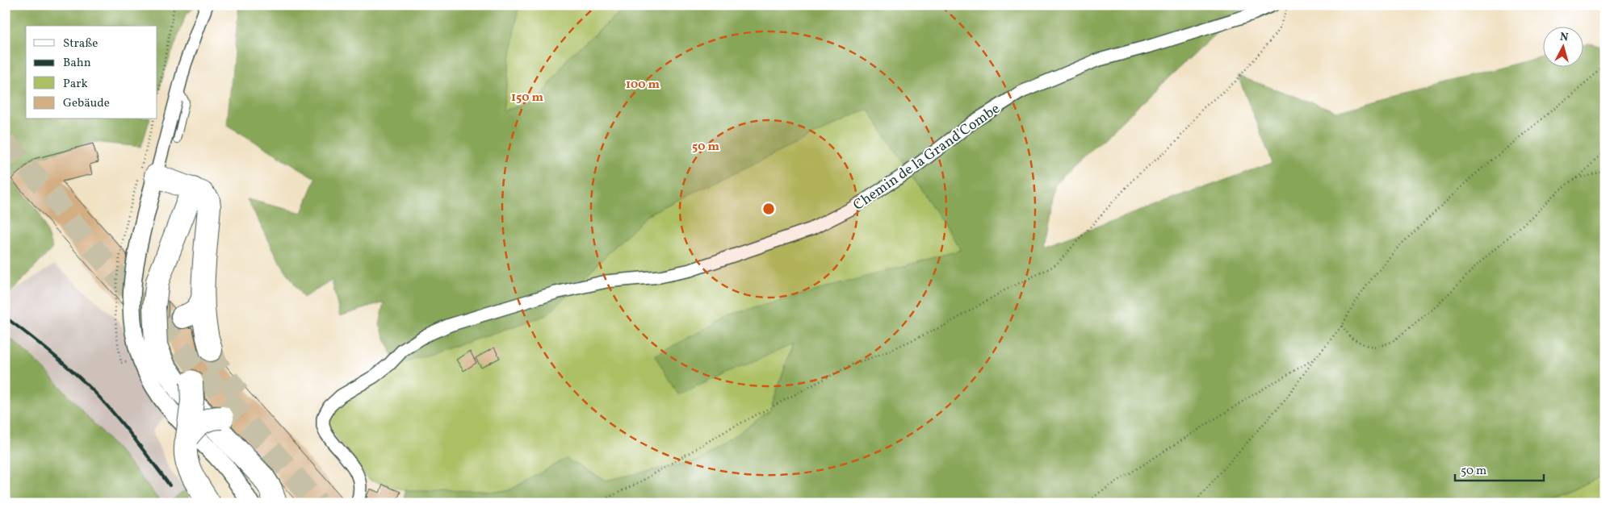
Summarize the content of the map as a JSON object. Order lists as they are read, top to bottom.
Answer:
{
  "streets": {
    "street": ["Chemin de la Grand'Combe"]
  },
  "legend": [
    "Straße",
    "Bahn",
    "Park",
    "Gebäude"
  ],
  "scale_bar": "50 m",
  "north": "top",
  "rings": ["100 m", "150 m", "50 m"]
}
